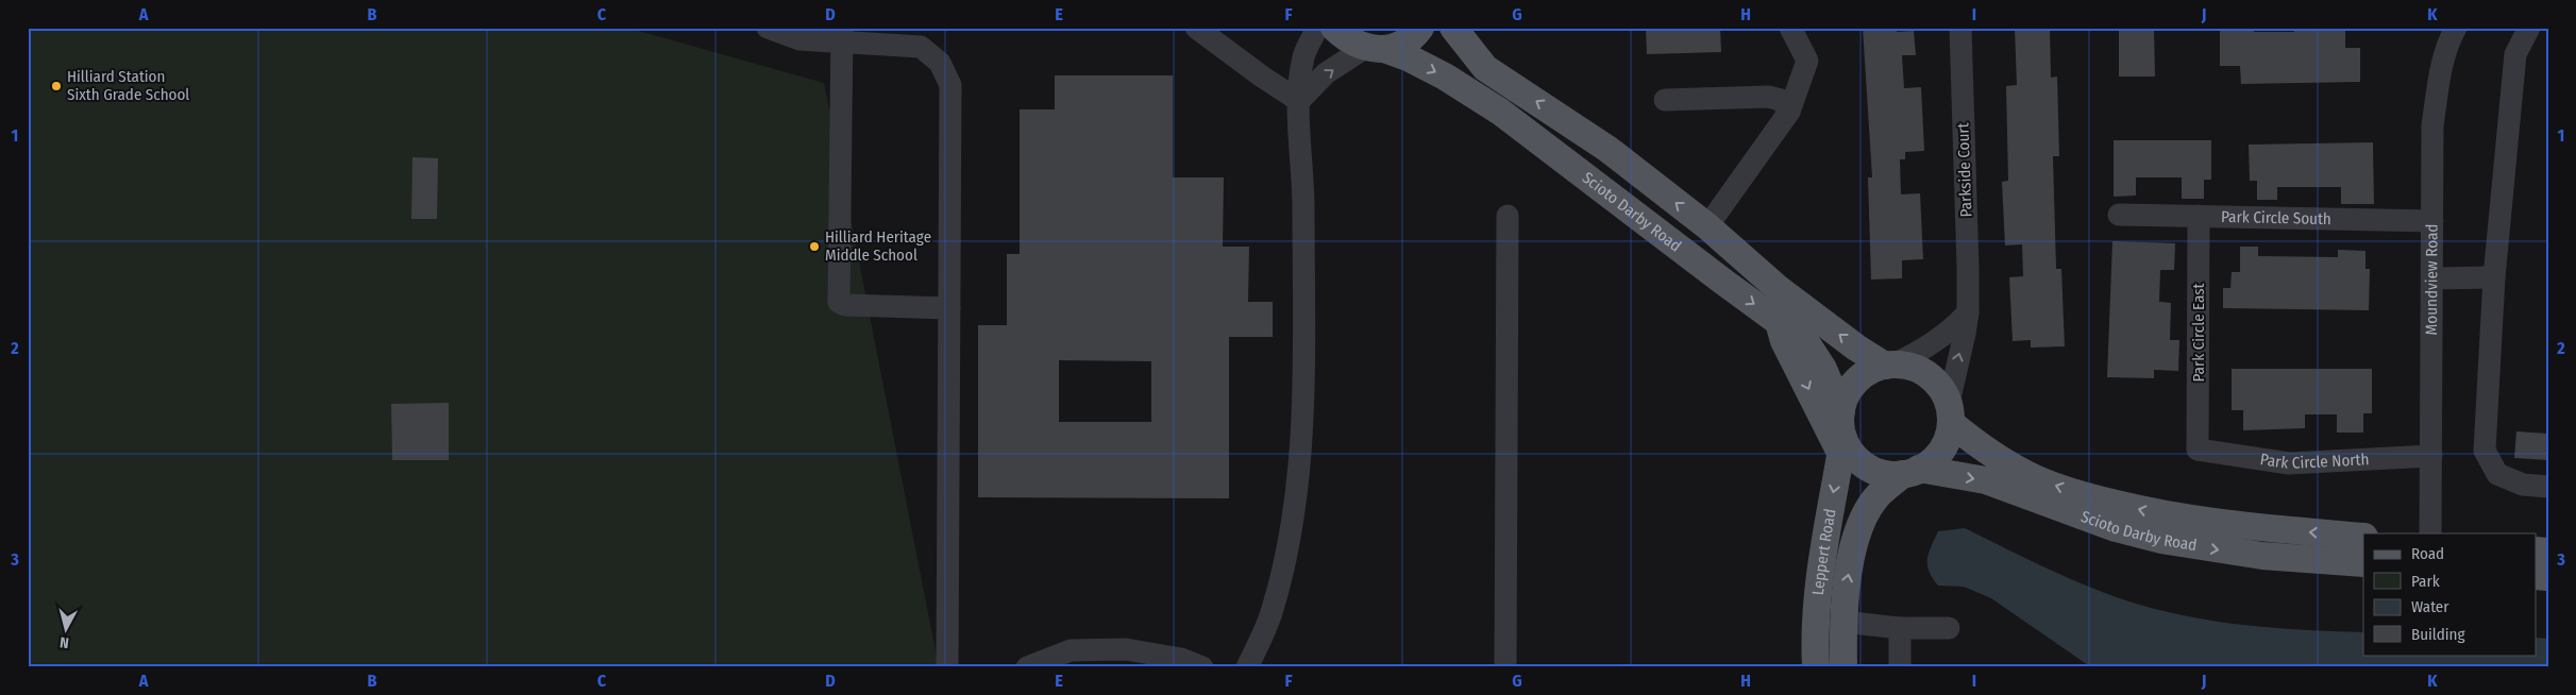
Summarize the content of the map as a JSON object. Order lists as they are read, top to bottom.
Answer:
{
  "streets": {
    "main road": ["Scioto Darby Road", "Leppert Road"],
    "street": [
      "Parkside Court",
      "Park Circle South",
      "Moundview Road",
      "Park Circle East",
      "Park Circle North"
    ]
  },
  "crossings": [
    ["Parkside Court", "Scioto Darby Road"],
    ["Parkside Court", "Leppert Road"],
    ["Scioto Darby Road", "Leppert Road"],
    ["Park Circle South", "Moundview Road"],
    ["Park Circle South", "Park Circle East"],
    ["Moundview Road", "Park Circle North"],
    ["Park Circle East", "Park Circle North"]
  ],
  "places": ["Hilliard Station Sixth Grade School", "Hilliard Heritage Middle School"],
  "legend": [
    "Road",
    "Park",
    "Water",
    "Building"
  ],
  "north": "bottom",
  "grid": {
    "columns": [
      "A",
      "B",
      "C",
      "D",
      "E",
      "F",
      "G",
      "H",
      "I",
      "J",
      "K"
    ],
    "rows": ["1", "2", "3"]
  }
}
